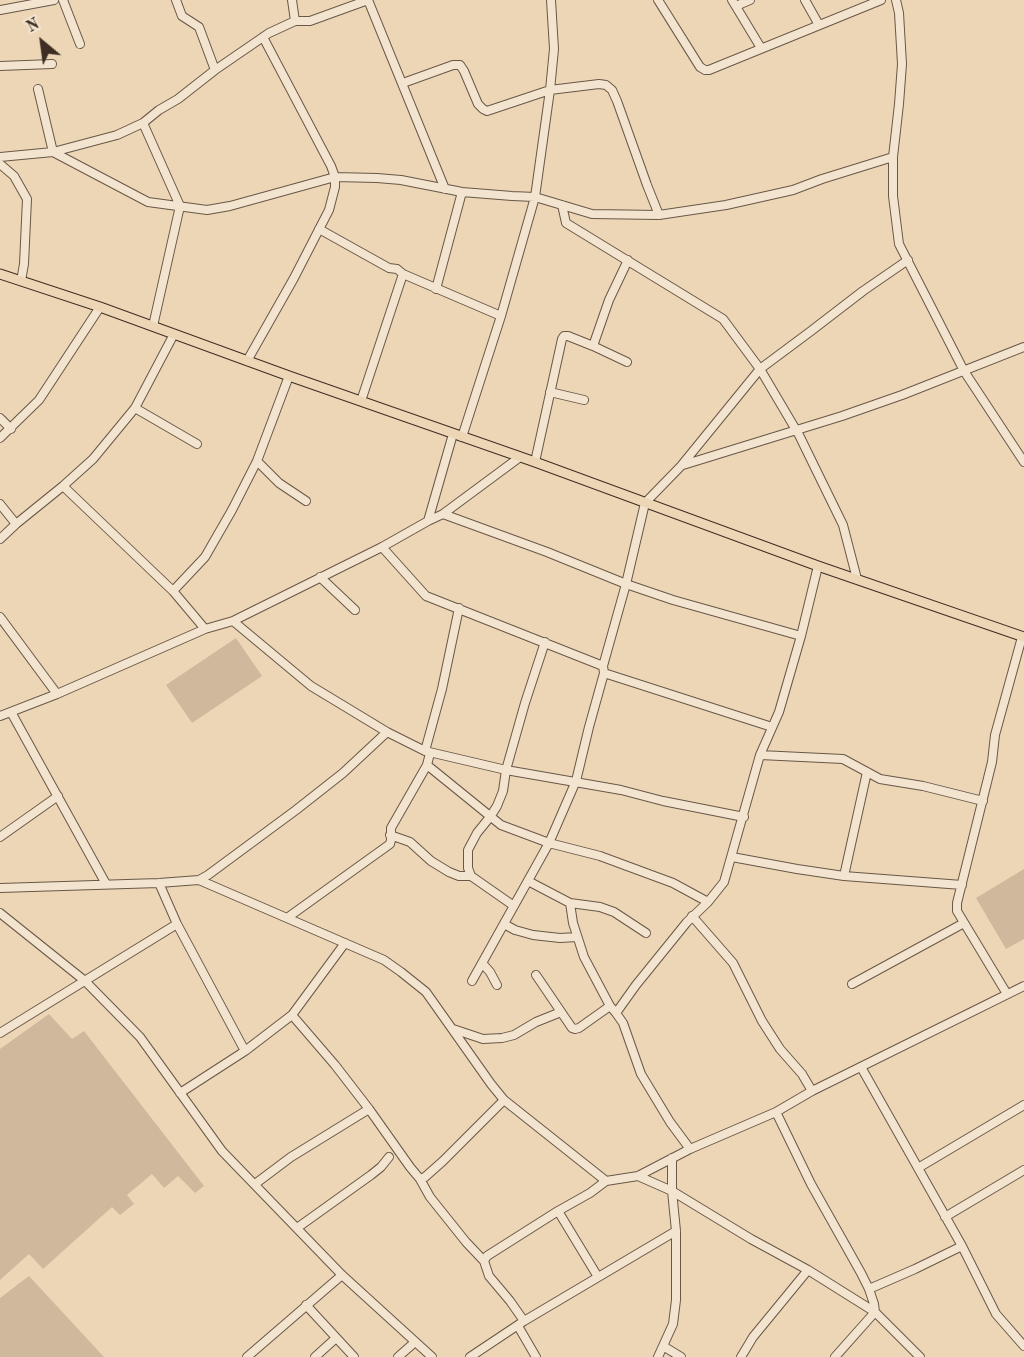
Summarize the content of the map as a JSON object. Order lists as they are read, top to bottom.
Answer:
{
  "north": "top left"
}
